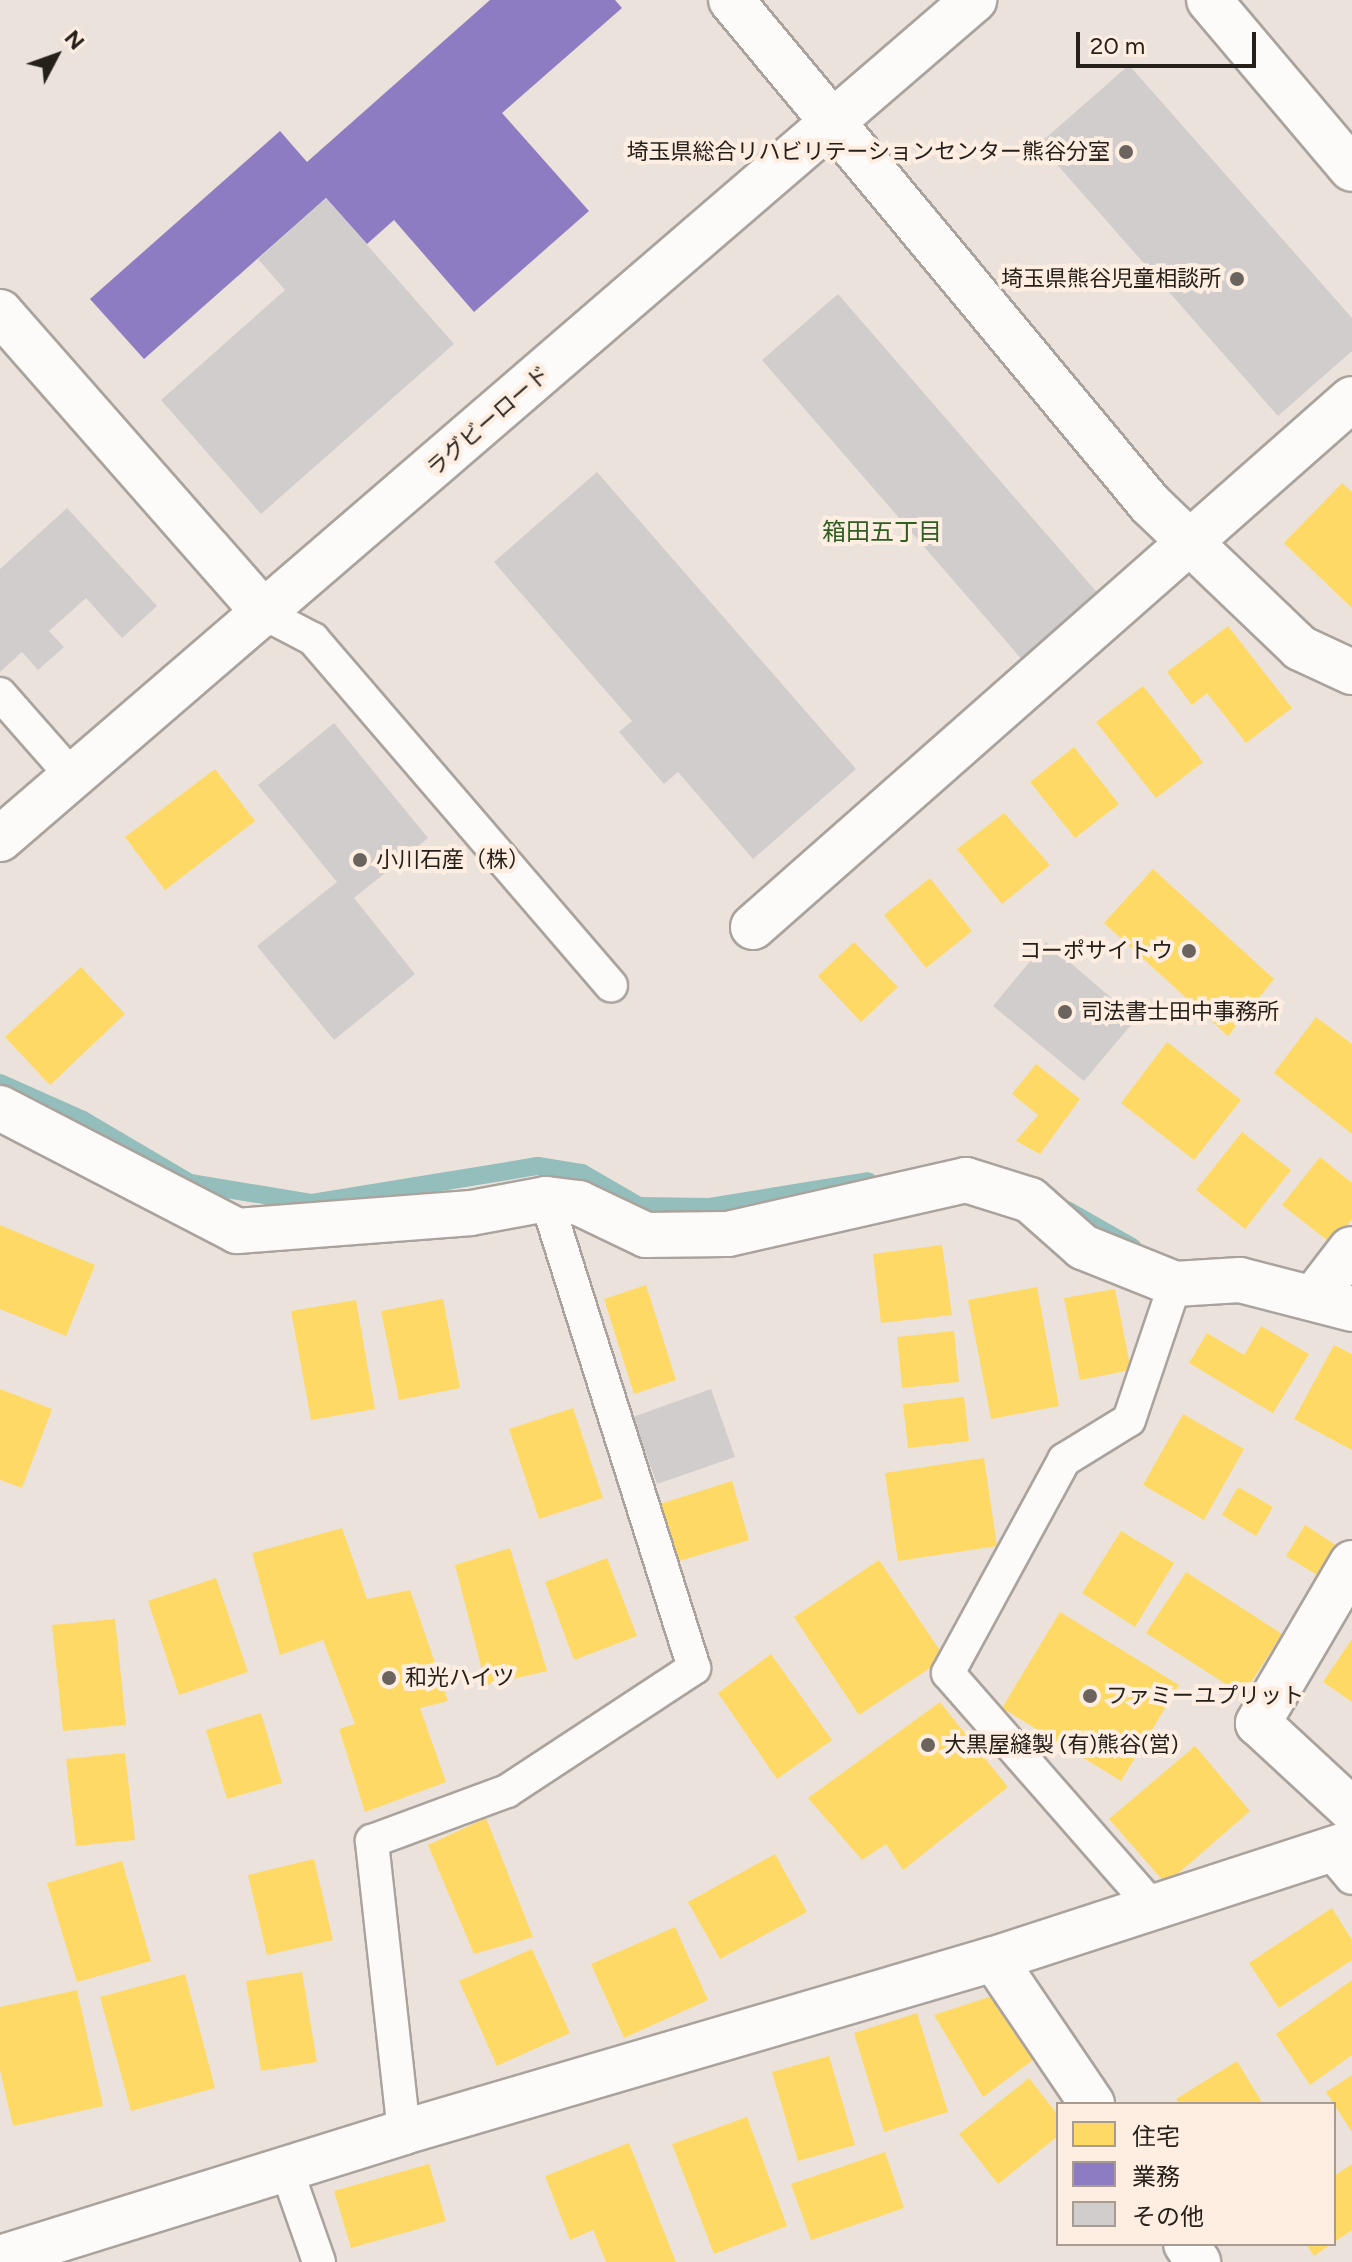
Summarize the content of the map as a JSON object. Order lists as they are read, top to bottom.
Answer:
{
  "streets": {
    "street": ["ラグビーロード"]
  },
  "districts": ["箱田五丁目"],
  "places": [
    "埼玉県総合リハビリテーションセンター熊谷分室",
    "埼玉県熊谷児童相談所",
    "小川石産（株）",
    "コーポサイトウ",
    "司法書士田中事務所",
    "和光ハイツ",
    "ファミーユプリット",
    "大黒屋縫製 (有)熊谷(営)"
  ],
  "legend": ["住宅", "業務", "その他"],
  "scale_bar": "20 m",
  "north": "top right"
}
